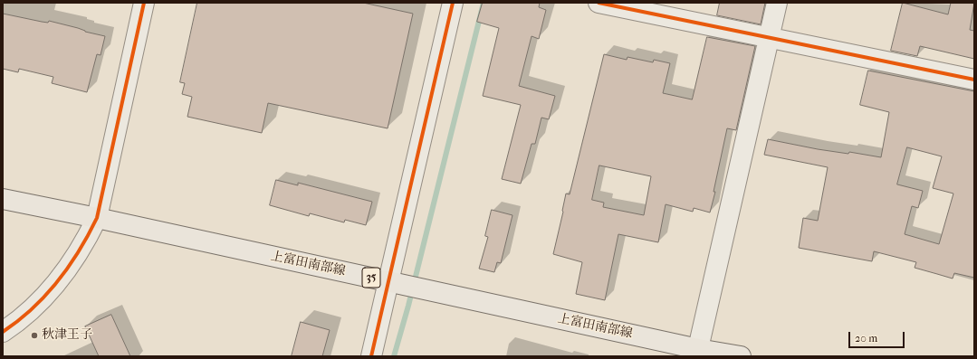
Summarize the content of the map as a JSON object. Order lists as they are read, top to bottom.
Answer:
{
  "streets": {
    "main road": ["上富田南部線", "35"]
  },
  "places": ["秋津王子"],
  "scale_bar": "20 m"
}
